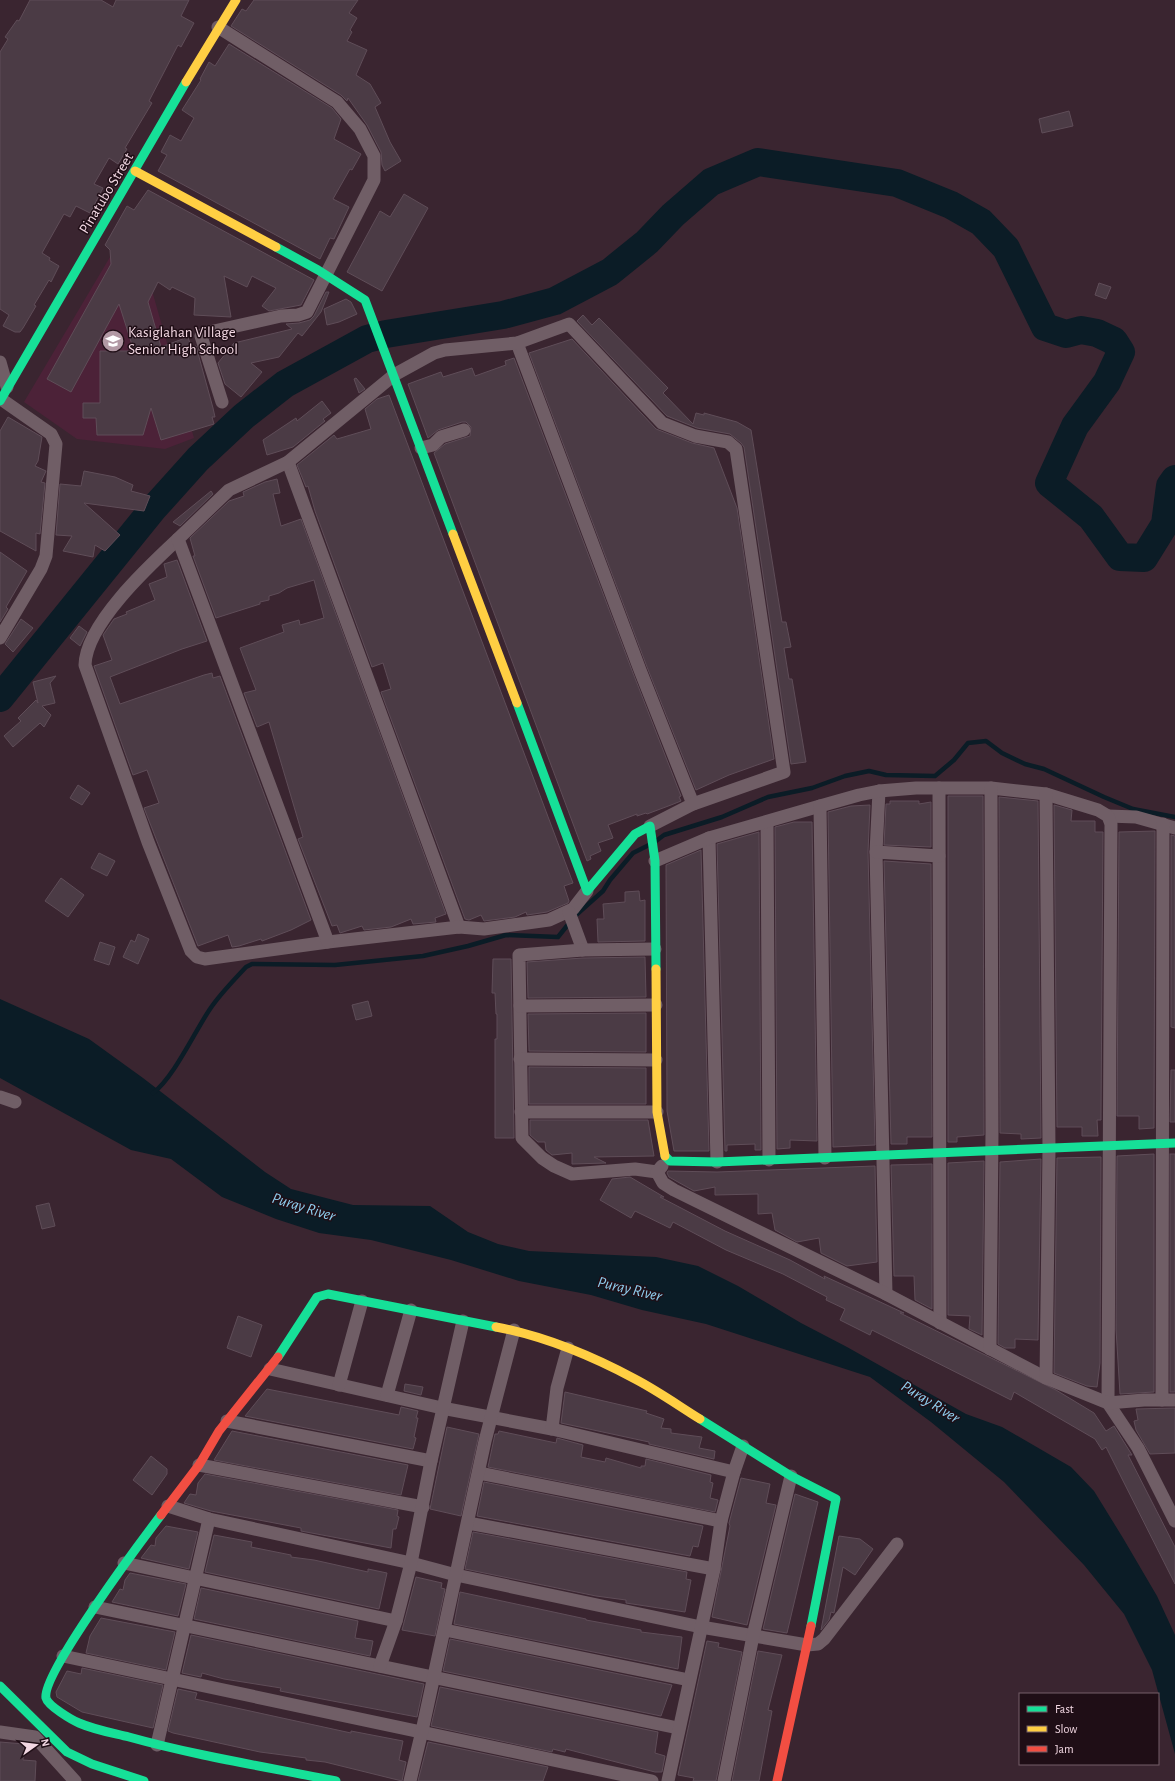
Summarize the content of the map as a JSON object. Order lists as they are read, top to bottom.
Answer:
{
  "streets": {
    "street": ["Pinatubo Street"]
  },
  "water": ["Puray River"],
  "places": {
    "school or university": ["Kasiglahan Village Senior High School"]
  },
  "legend": ["Fast", "Slow", "Jam"],
  "north": "right"
}
